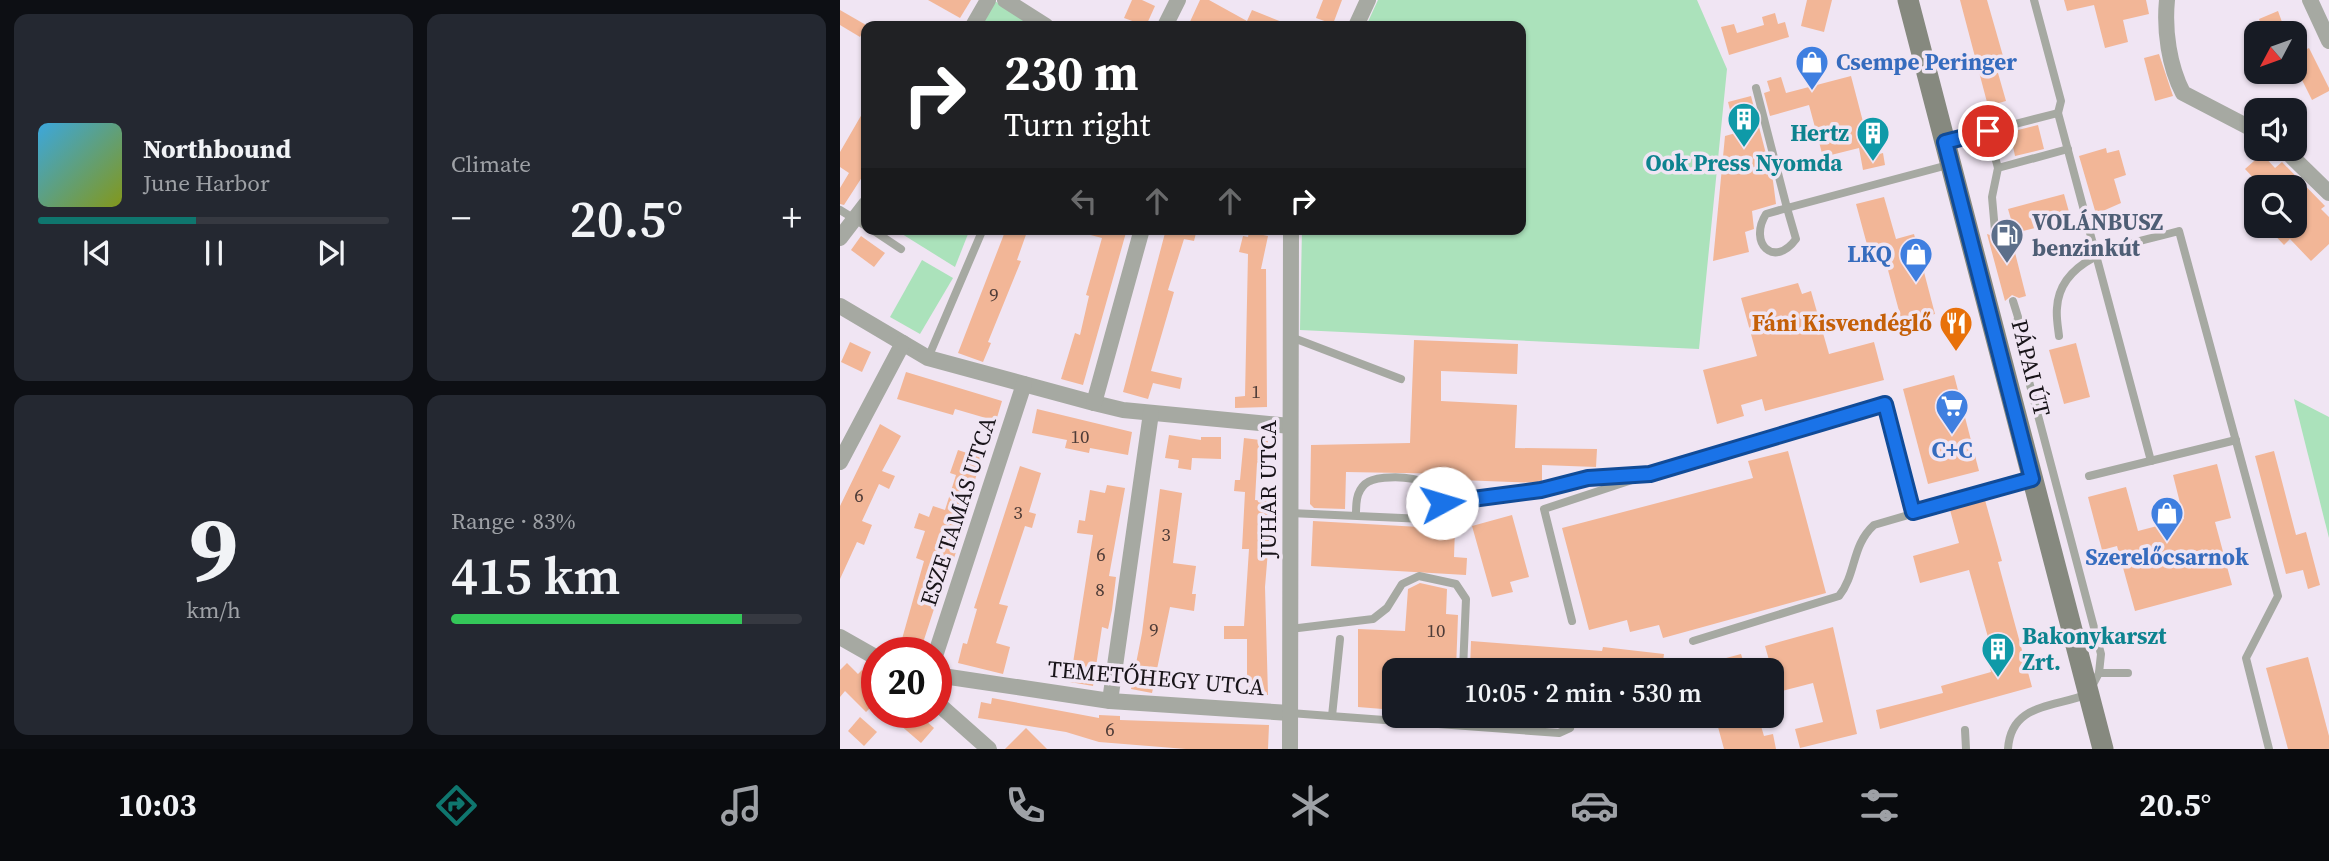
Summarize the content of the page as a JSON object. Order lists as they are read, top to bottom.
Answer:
{
  "streets": {
    "main road": ["PÁPAI ÚT"],
    "street": ["JUHAR UTCA", "ESZE TAMÁS UTCA", "TEMETŐHEGY UTCA"]
  },
  "crossings": [
    ["JUHAR UTCA", "TEMETŐHEGY UTCA"]
  ],
  "places": {
    "shop": ["Csempe Peringer", "LKQ", "Szerelőcsarnok"],
    "building": ["Ook Press Nyomda", "Hertz", "Bakonykarszt Zrt."],
    "fuel station": ["VOLÁNBUSZ benzinkút"],
    "restaurant": ["Fáni Kisvendéglő"],
    "supermarket": ["C+C"]
  },
  "house_numbers": [
    "9",
    "1",
    "10",
    "6",
    "3",
    "3",
    "6",
    "8",
    "9",
    "10",
    "6"
  ],
  "north": "bottom left",
  "page": {
    "tile": [
      "Climate",
      ["9", "km/h"],
      ["Range · 83%", "415 km"]
    ],
    "turn": ["230 m", "Turn right"],
    "song": ["Northbound", "June Harbor"],
    "heat": ["−", "20.5°", "+"],
    "limit": "20",
    "trip": "10:05 · 2 min · 530 m",
    "tabs": ["10:03", "20.5°"]
  }
}
